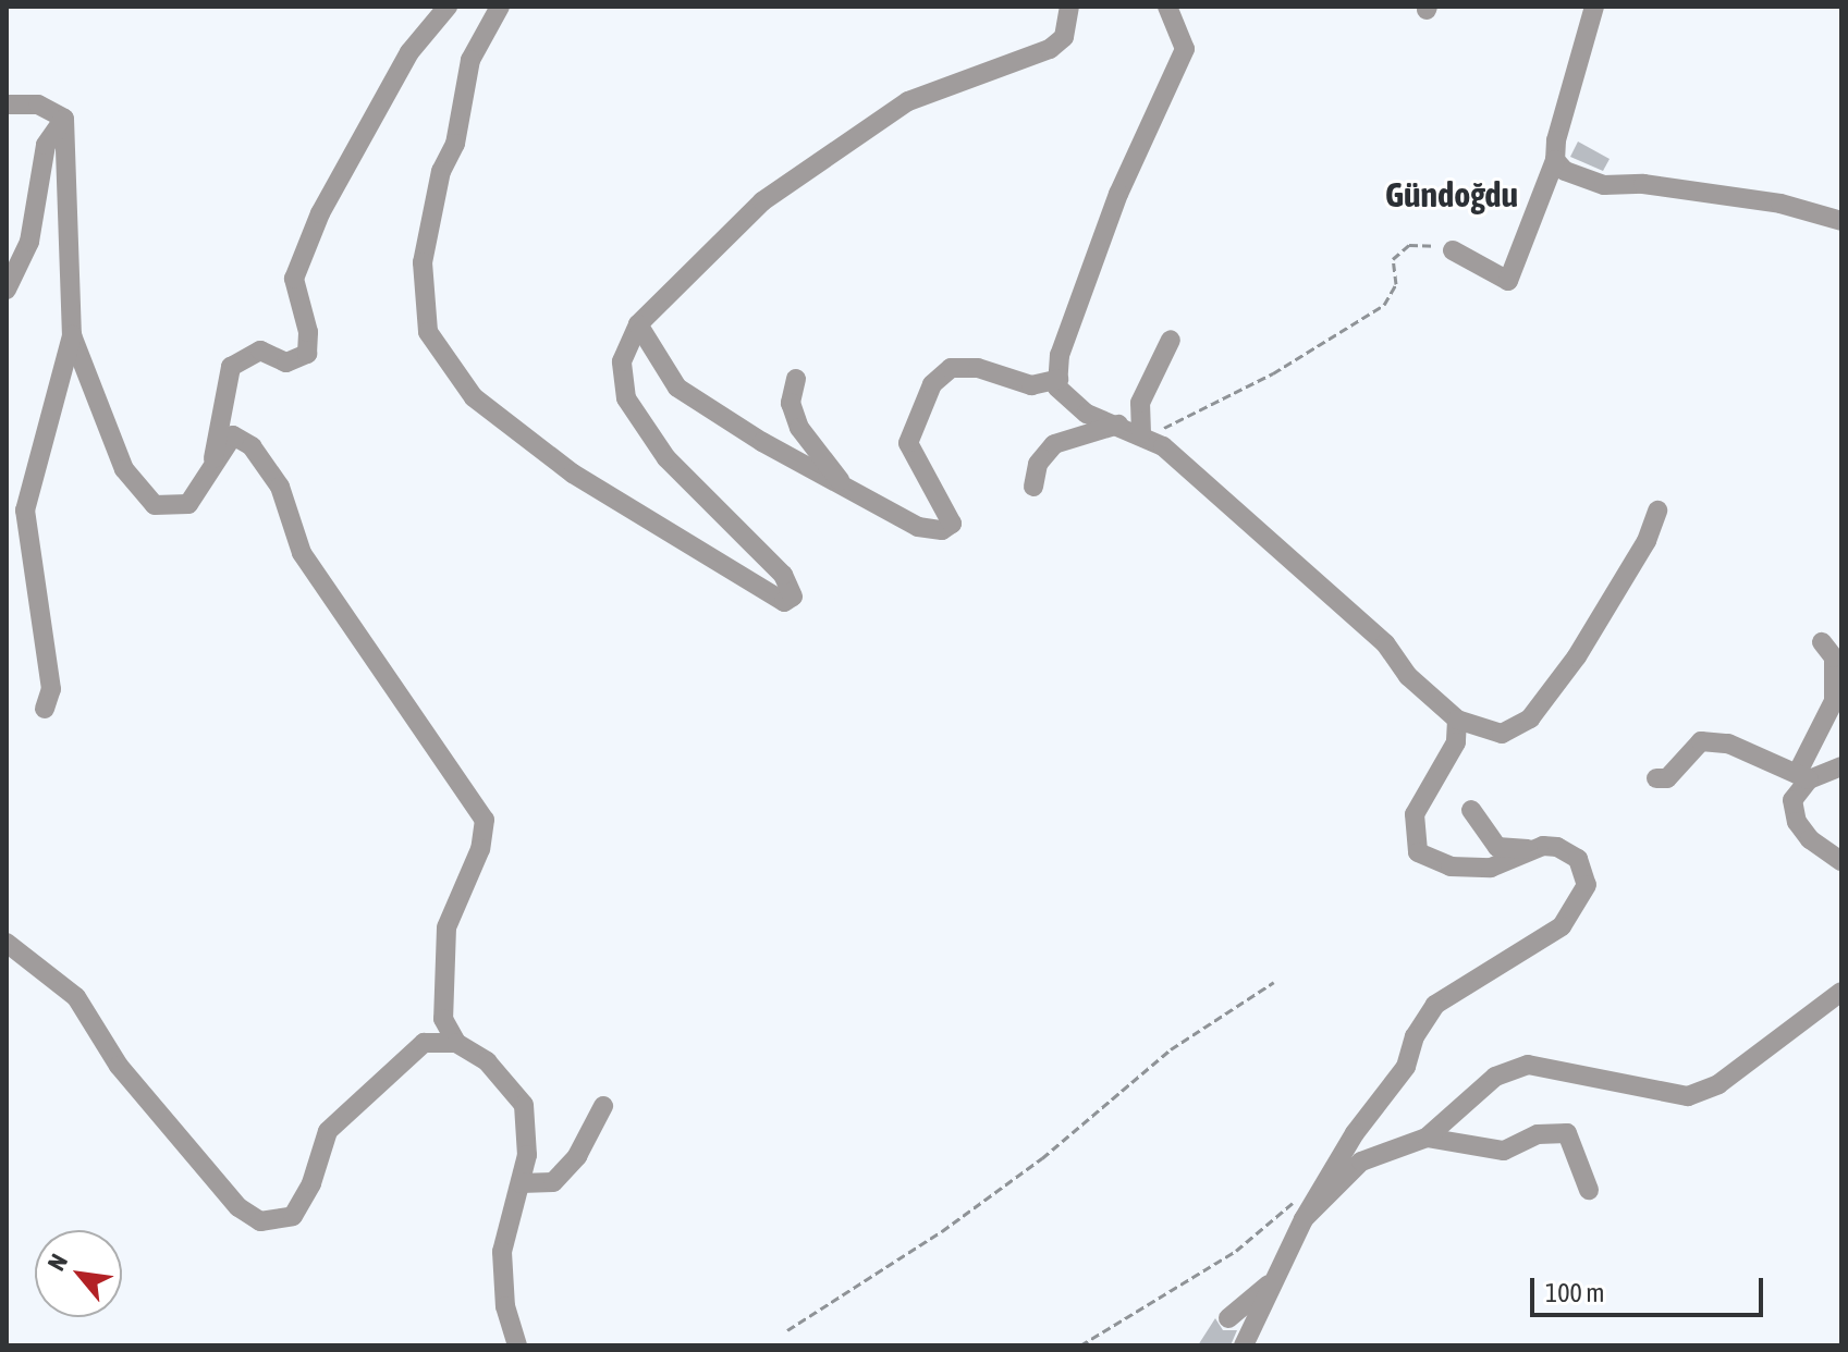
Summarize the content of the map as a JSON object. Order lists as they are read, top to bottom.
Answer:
{
  "districts": ["Gündoğdu"],
  "scale_bar": "100 m",
  "north": "top left"
}
